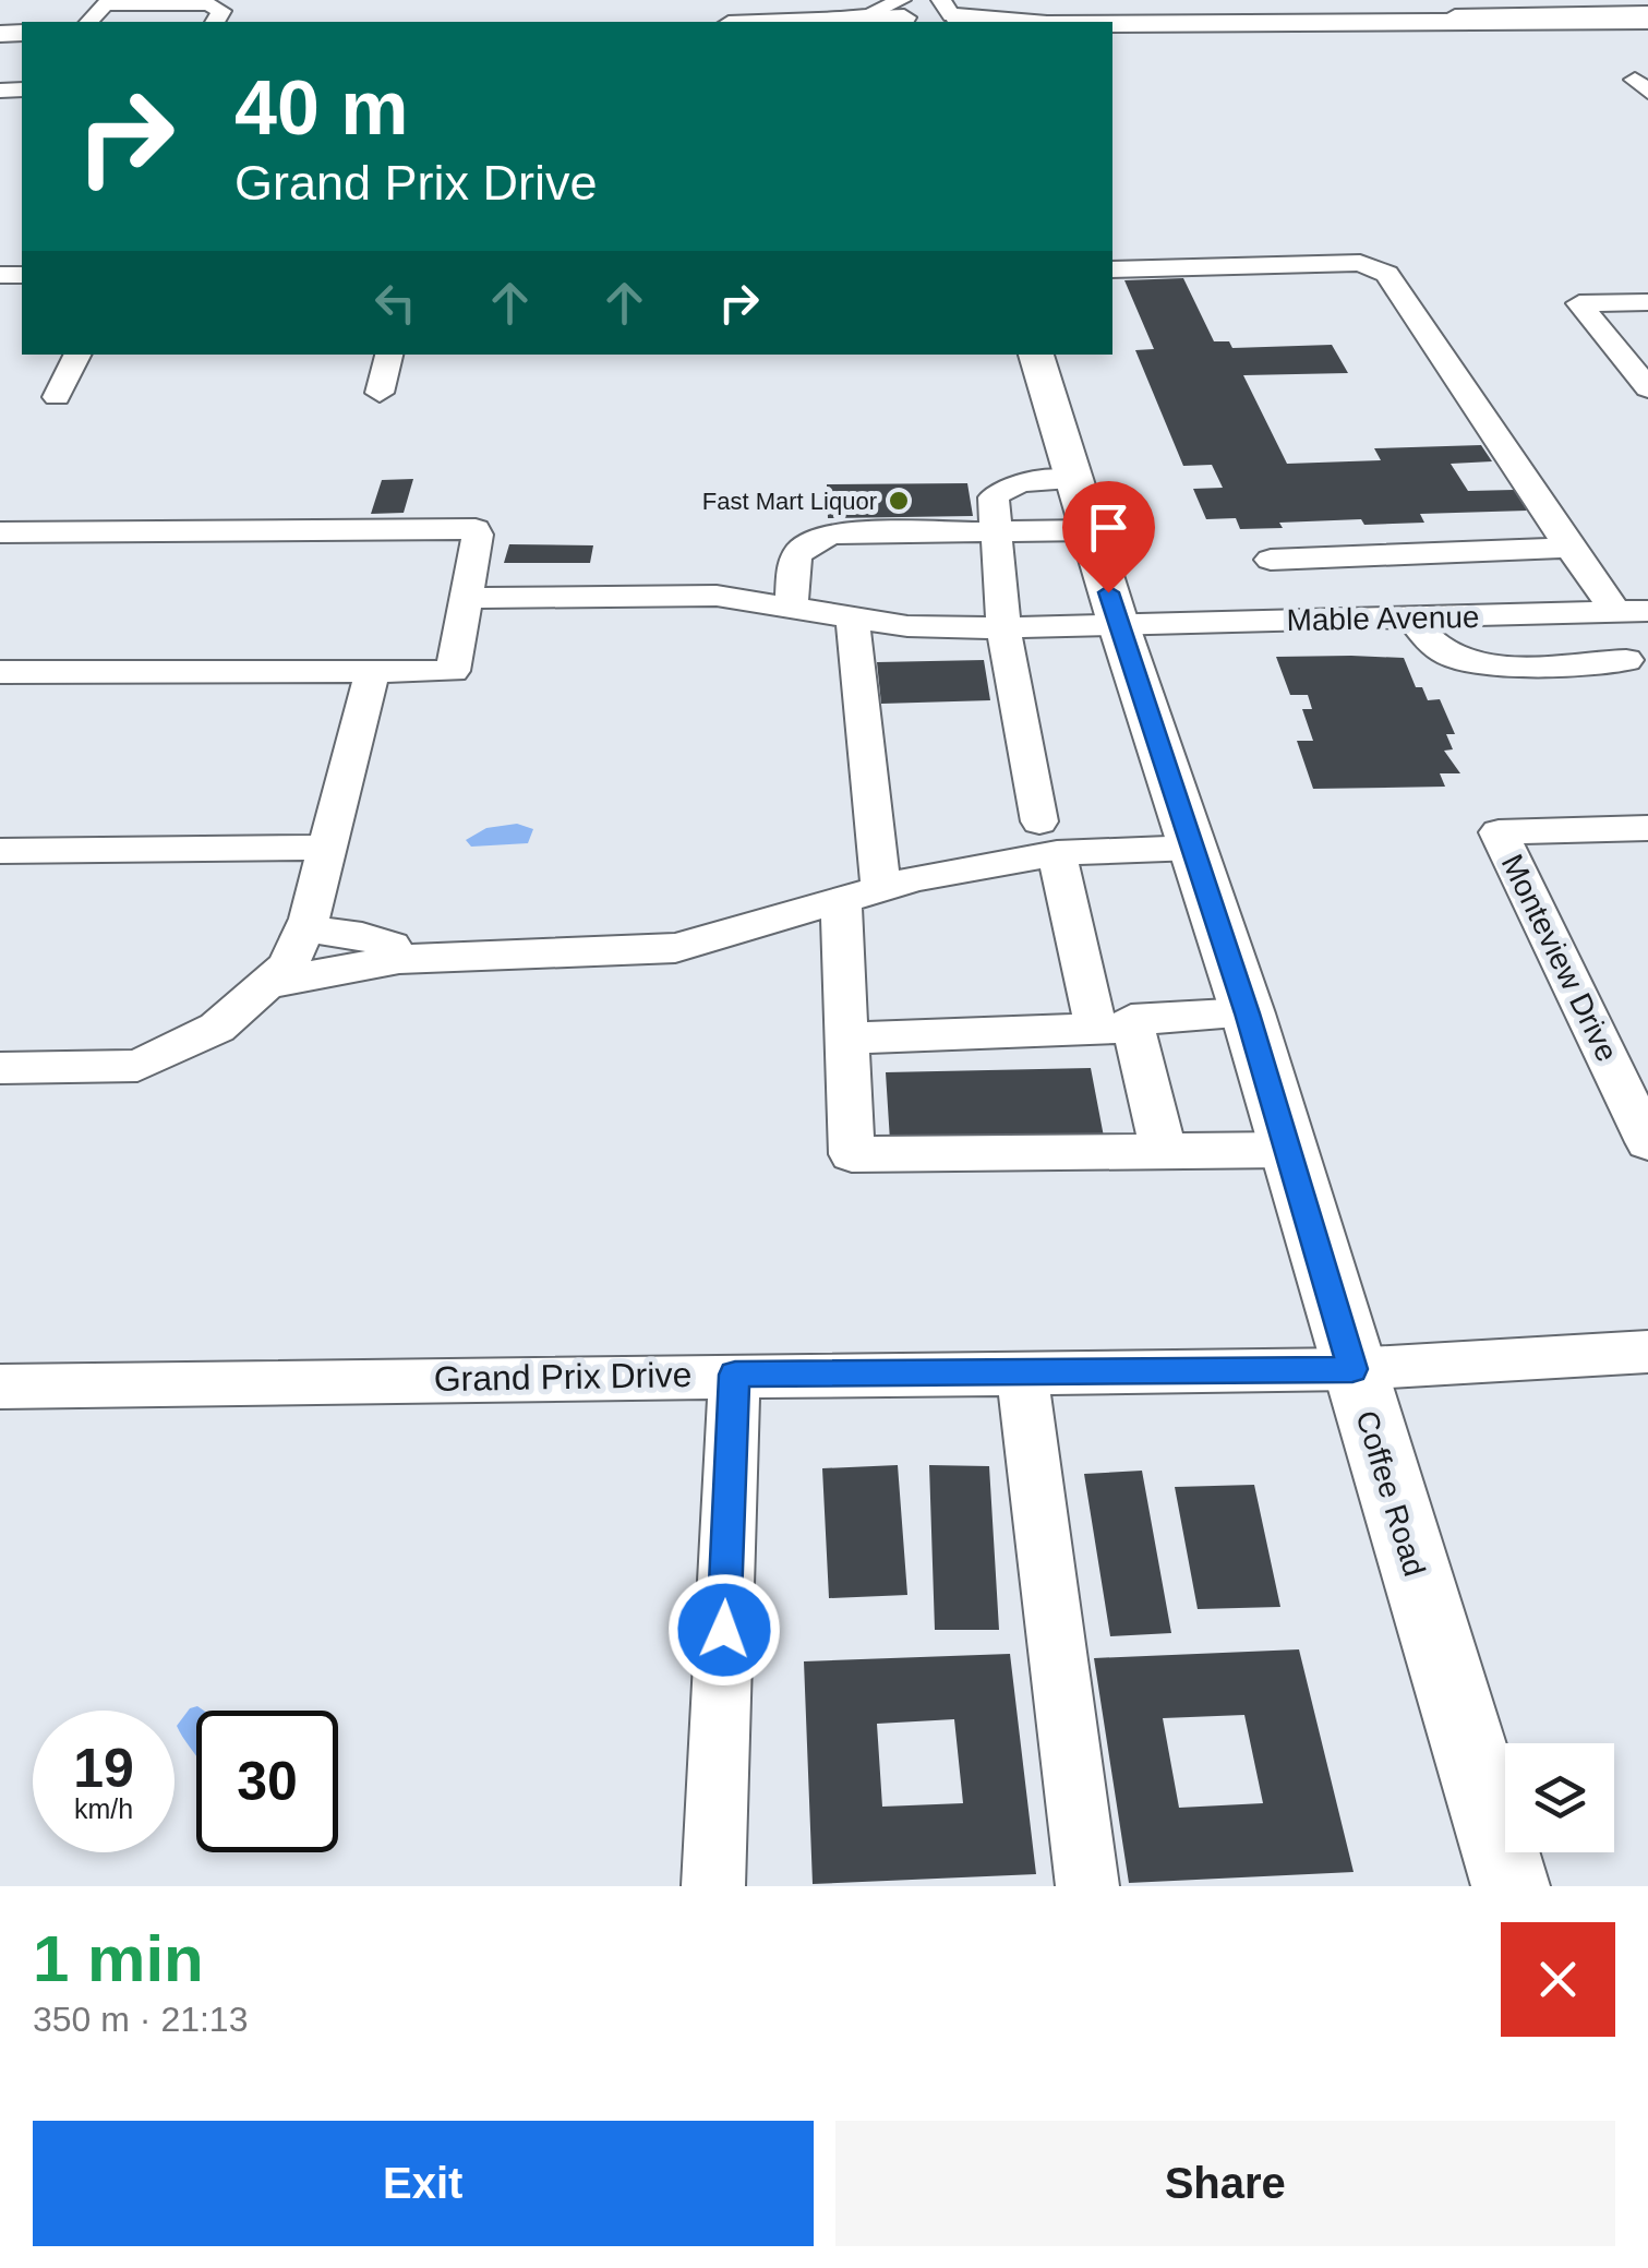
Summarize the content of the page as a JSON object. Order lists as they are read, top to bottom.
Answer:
{
  "streets": {
    "main road": ["Coffee Road"],
    "street": ["Mable Avenue", "Monteview Drive", "Grand Prix Drive"]
  },
  "crossings": [
    ["Mable Avenue", "Coffee Road"],
    ["Grand Prix Drive", "Coffee Road"]
  ],
  "places": ["Fast Mart Liquor"],
  "page": {
    "turn": ["40 m", "Grand Prix Drive"],
    "speed": "19 km/h",
    "limit": "30",
    "heading": ["1 min", "350 m · 21:13"],
    "buttons": ["Exit", "Share"]
  }
}
